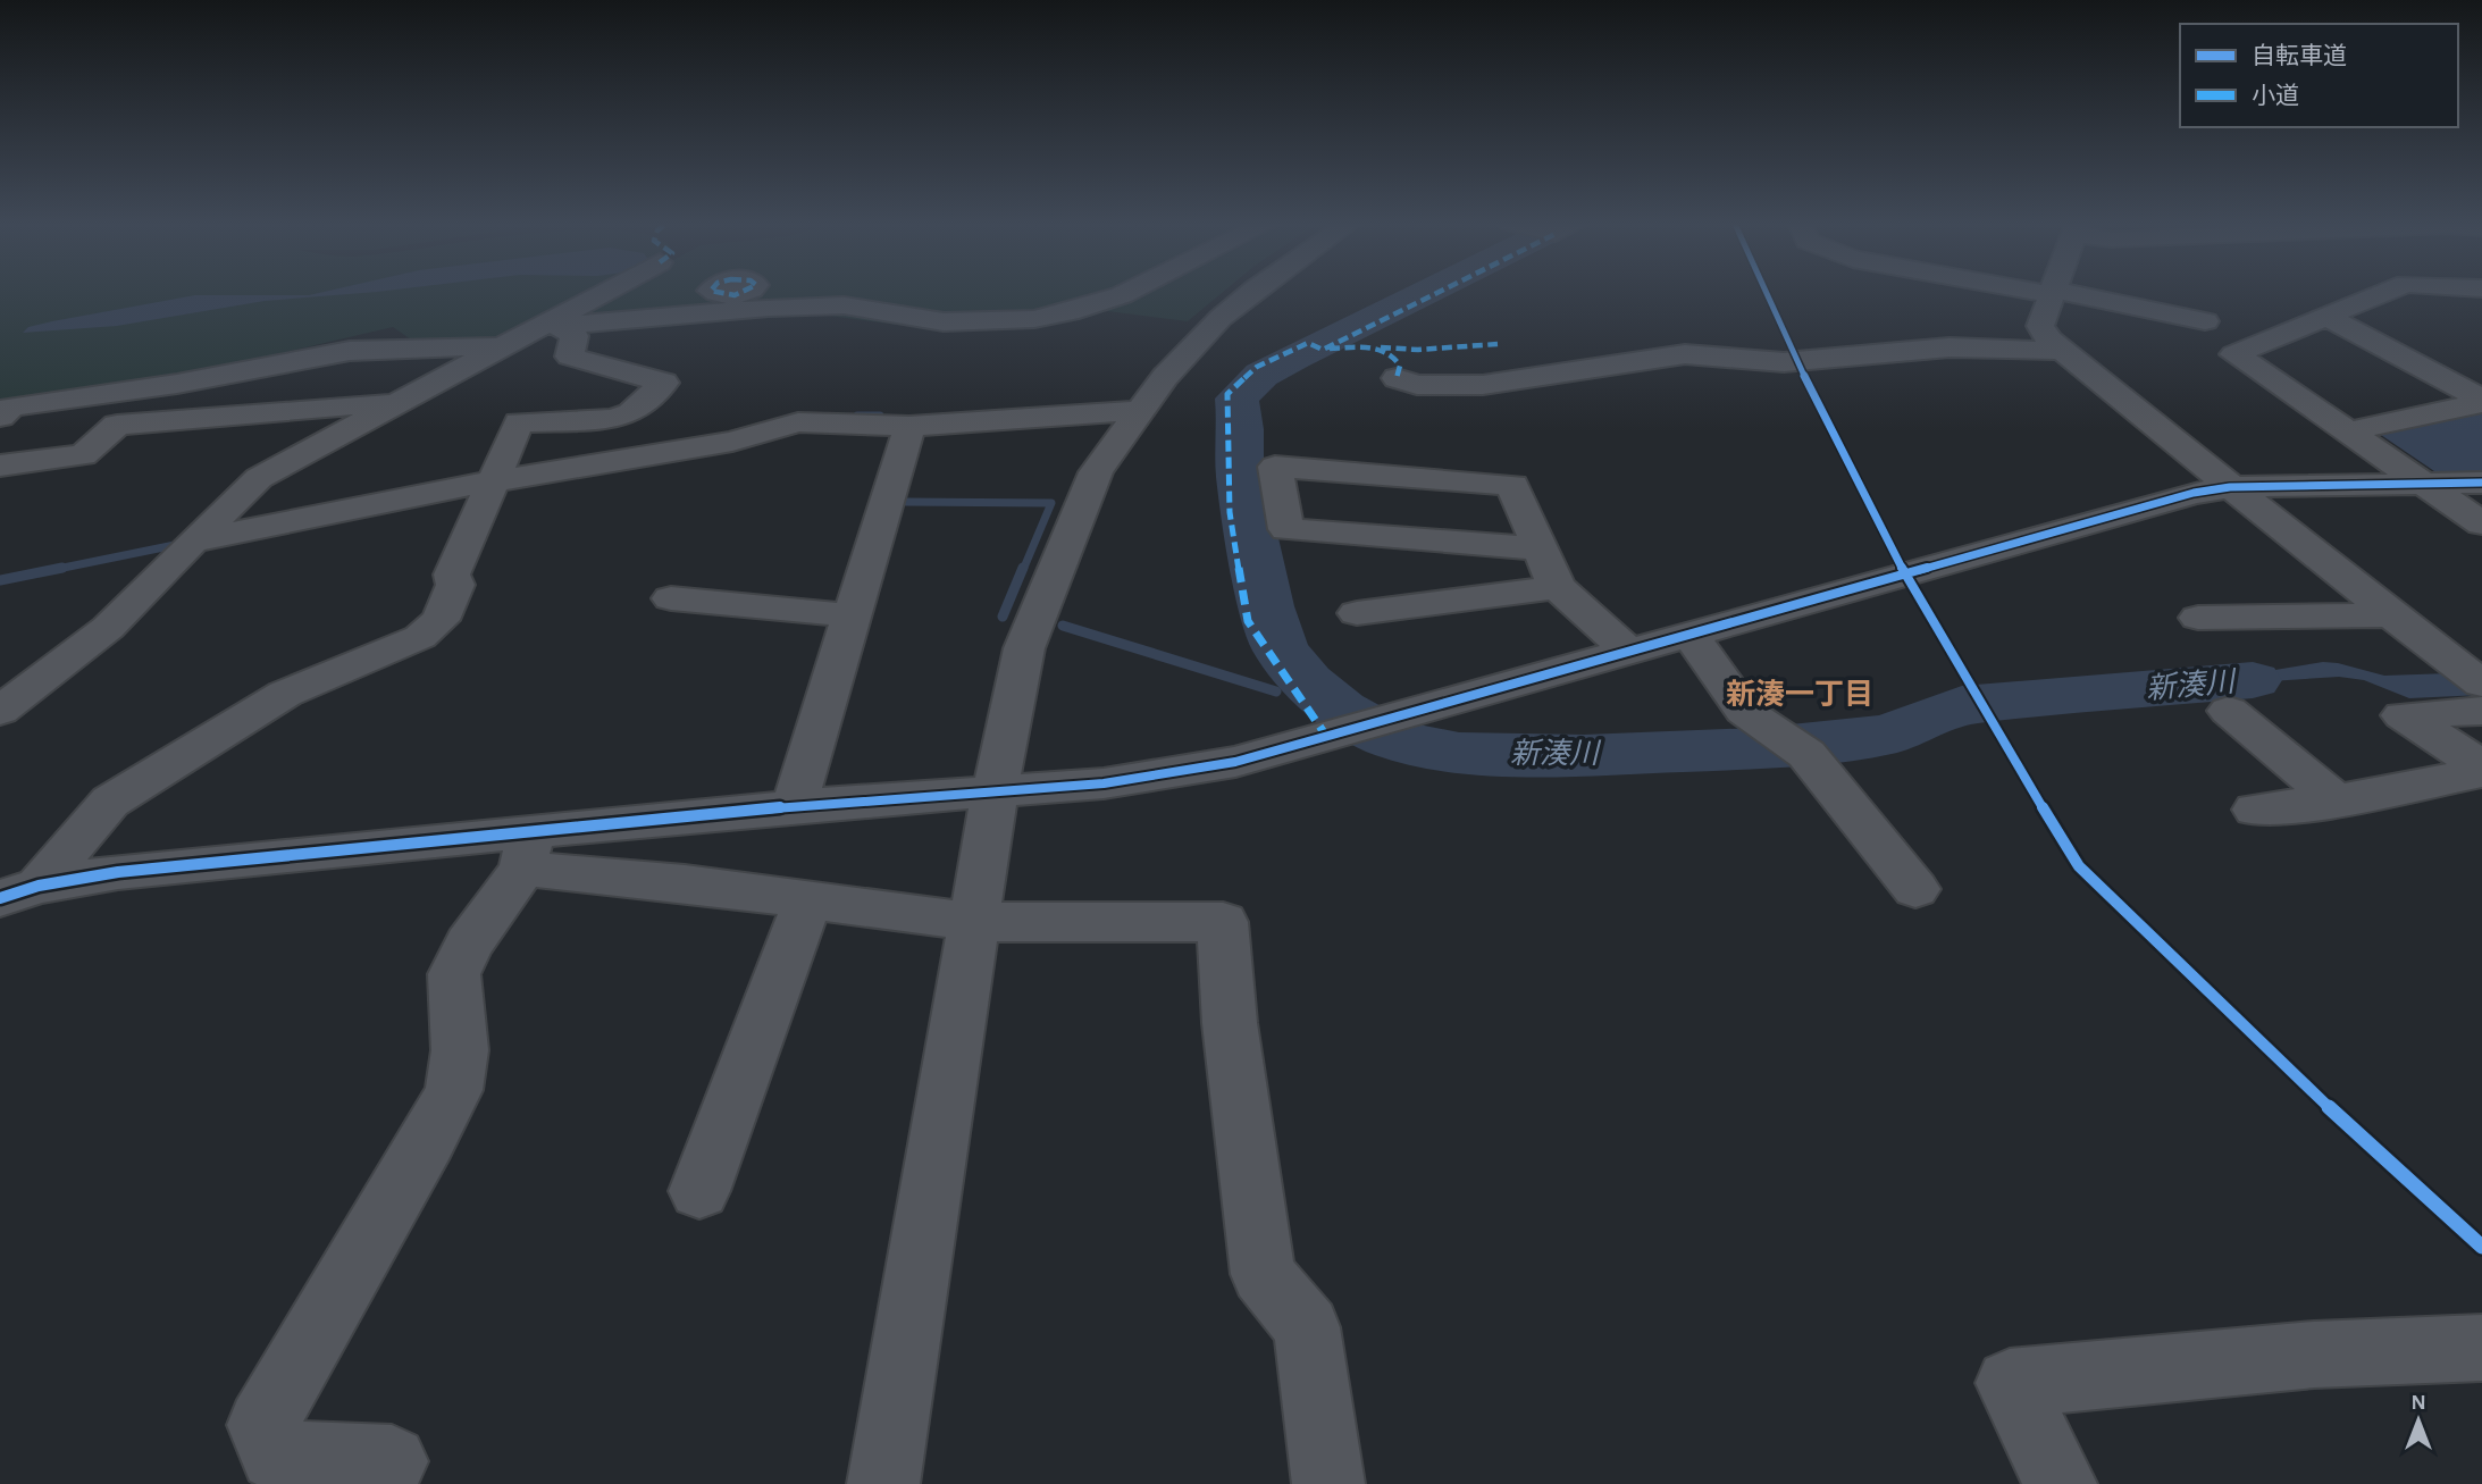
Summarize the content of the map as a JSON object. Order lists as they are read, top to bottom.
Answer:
{
  "districts": ["新湊一丁目"],
  "water": ["新湊川"],
  "legend": ["自転車道", "小道"],
  "north": "top"
}
